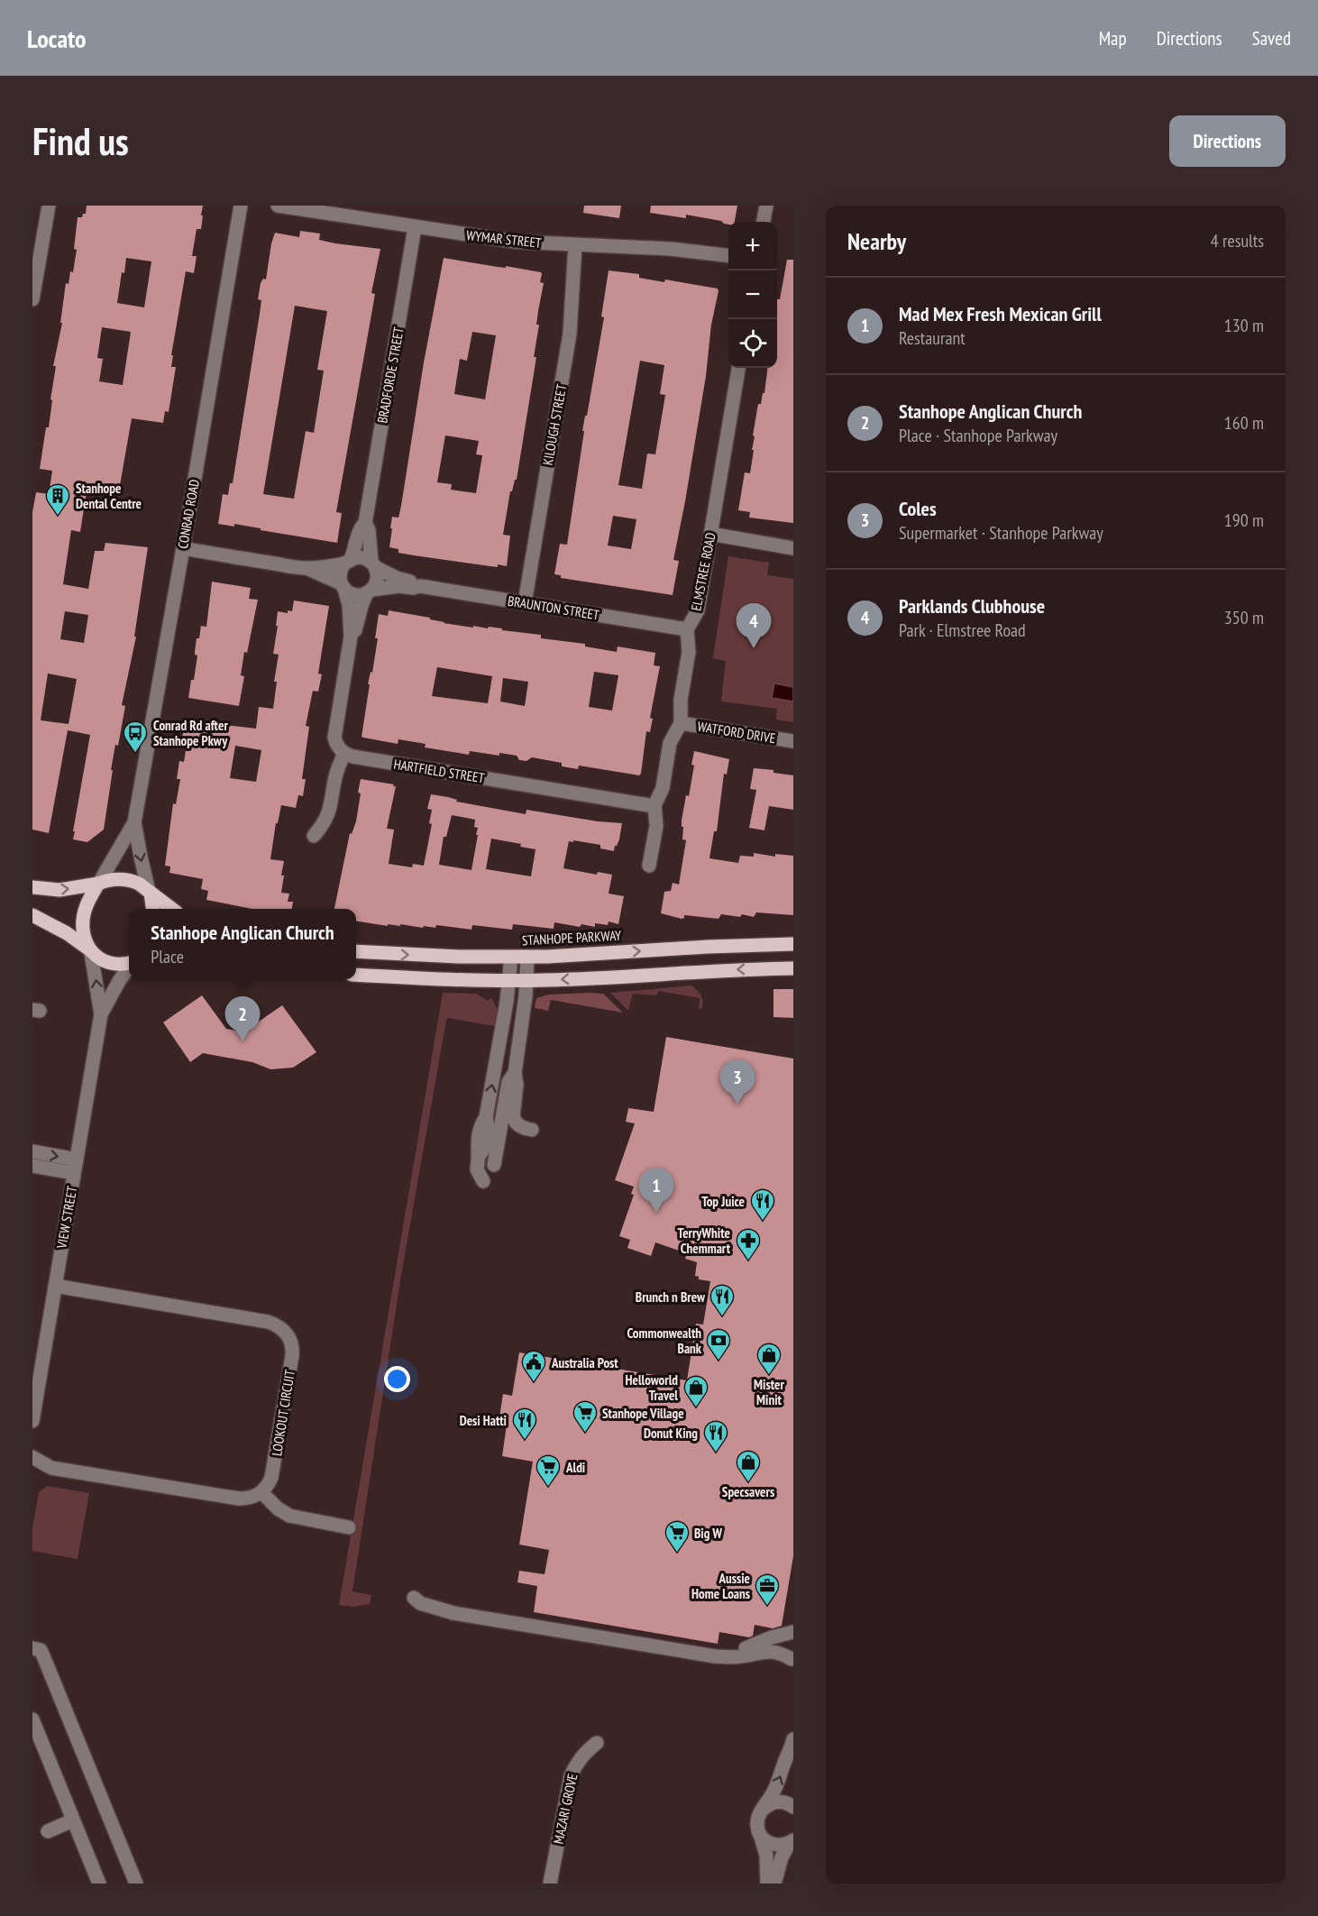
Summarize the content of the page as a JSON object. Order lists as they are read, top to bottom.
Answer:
{
  "streets": {
    "main road": ["STANHOPE PARKWAY"],
    "street": [
      "WYMAR STREET",
      "BRADFORDE STREET",
      "KILOUGH STREET",
      "CONRAD ROAD",
      "ELMSTREE ROAD",
      "BRAUNTON STREET",
      "WATFORD DRIVE",
      "HARTFIELD STREET",
      "VIEW STREET",
      "LOOKOUT CIRCUIT",
      "MAZARI GROVE"
    ]
  },
  "crossings": [
    ["WYMAR STREET", "BRADFORDE STREET"],
    ["WYMAR STREET", "KILOUGH STREET"],
    ["BRADFORDE STREET", "BRAUNTON STREET"],
    ["KILOUGH STREET", "BRAUNTON STREET"],
    ["ELMSTREE ROAD", "BRAUNTON STREET"],
    ["ELMSTREE ROAD", "WATFORD DRIVE"],
    ["ELMSTREE ROAD", "HARTFIELD STREET"],
    ["VIEW STREET", "LOOKOUT CIRCUIT"]
  ],
  "places": {
    "building": ["Stanhope Dental Centre"],
    "bus stop": ["Conrad Rd after Stanhope Pkwy"],
    "restaurant": [
      "Top Juice",
      "Brunch n Brew",
      "Desi Hatti",
      "Donut King"
    ],
    "pharmacy": ["TerryWhite Chemmart"],
    "bank": ["Commonwealth Bank"],
    "shop": ["Mister Minit", "Helloworld Travel", "Specsavers"],
    "public building": ["Australia Post"],
    "supermarket": ["Stanhope Village", "Aldi", "Big W"],
    "office": ["Aussie Home Loans"]
  },
  "page": {
    "header": "Locato",
    "nav": ["Map", "Directions", "Saved"],
    "buttons": "Directions",
    "title": "Find us",
    "heading": ["Nearby", "4 results"],
    "map_buttons": ["+", "−"],
    "list": [
      {
        "mark": "1",
        "name": "Mad Mex Fresh Mexican Grill",
        "note": "Restaurant",
        "value": "130 m"
      },
      {
        "mark": "2",
        "name": "Stanhope Anglican Church",
        "note": "Place · Stanhope Parkway",
        "value": "160 m"
      },
      {
        "mark": "3",
        "name": "Coles",
        "note": "Supermarket · Stanhope Parkway",
        "value": "190 m"
      },
      {
        "mark": "4",
        "name": "Parklands Clubhouse",
        "note": "Park · Elmstree Road",
        "value": "350 m"
      }
    ],
    "pins": [
      "4",
      "2",
      "3",
      "1"
    ],
    "popup": ["Stanhope Anglican Church", "Place"]
  }
}
